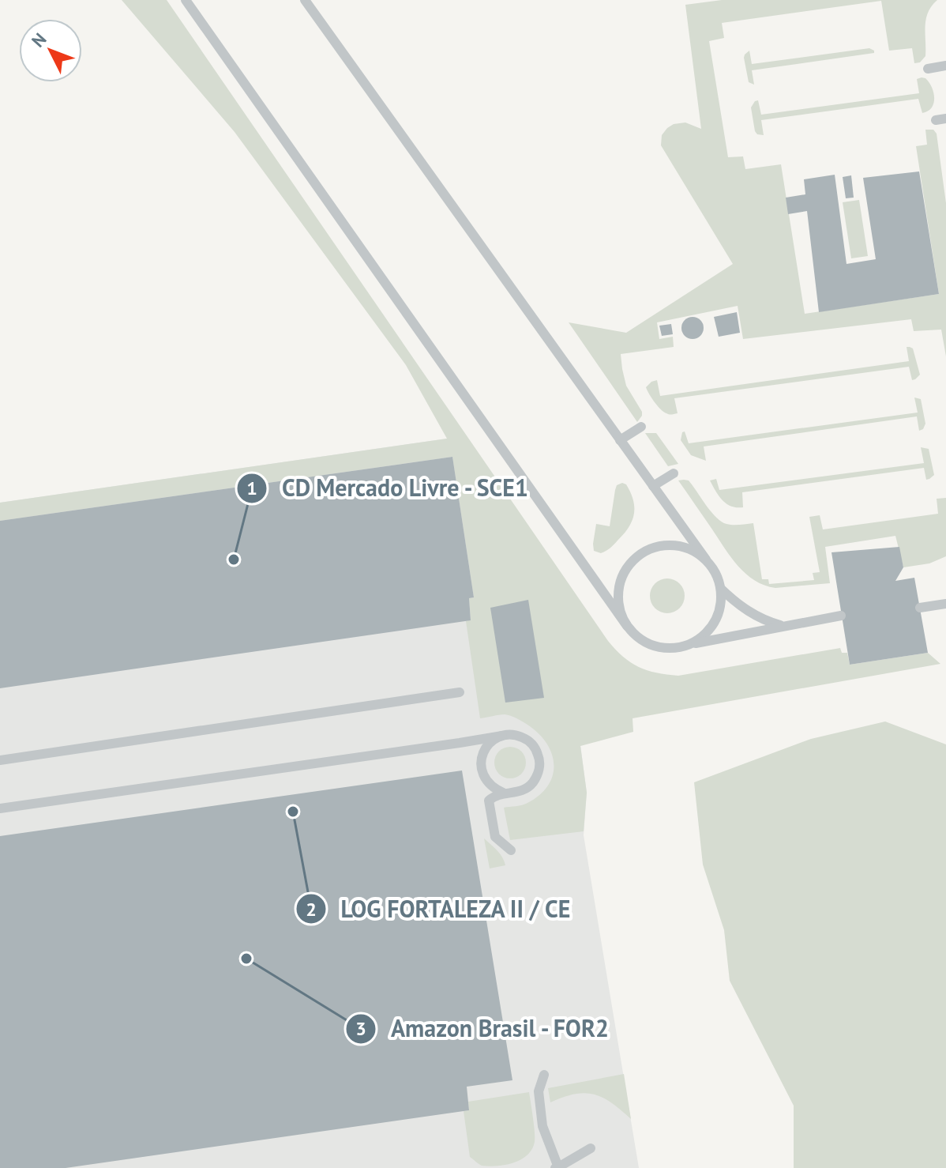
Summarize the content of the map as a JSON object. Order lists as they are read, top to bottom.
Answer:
{
  "places": ["CD Mercado Livre - SCE1", "LOG FORTALEZA II / CE", "Amazon Brasil - FOR2"],
  "north": "top left"
}
